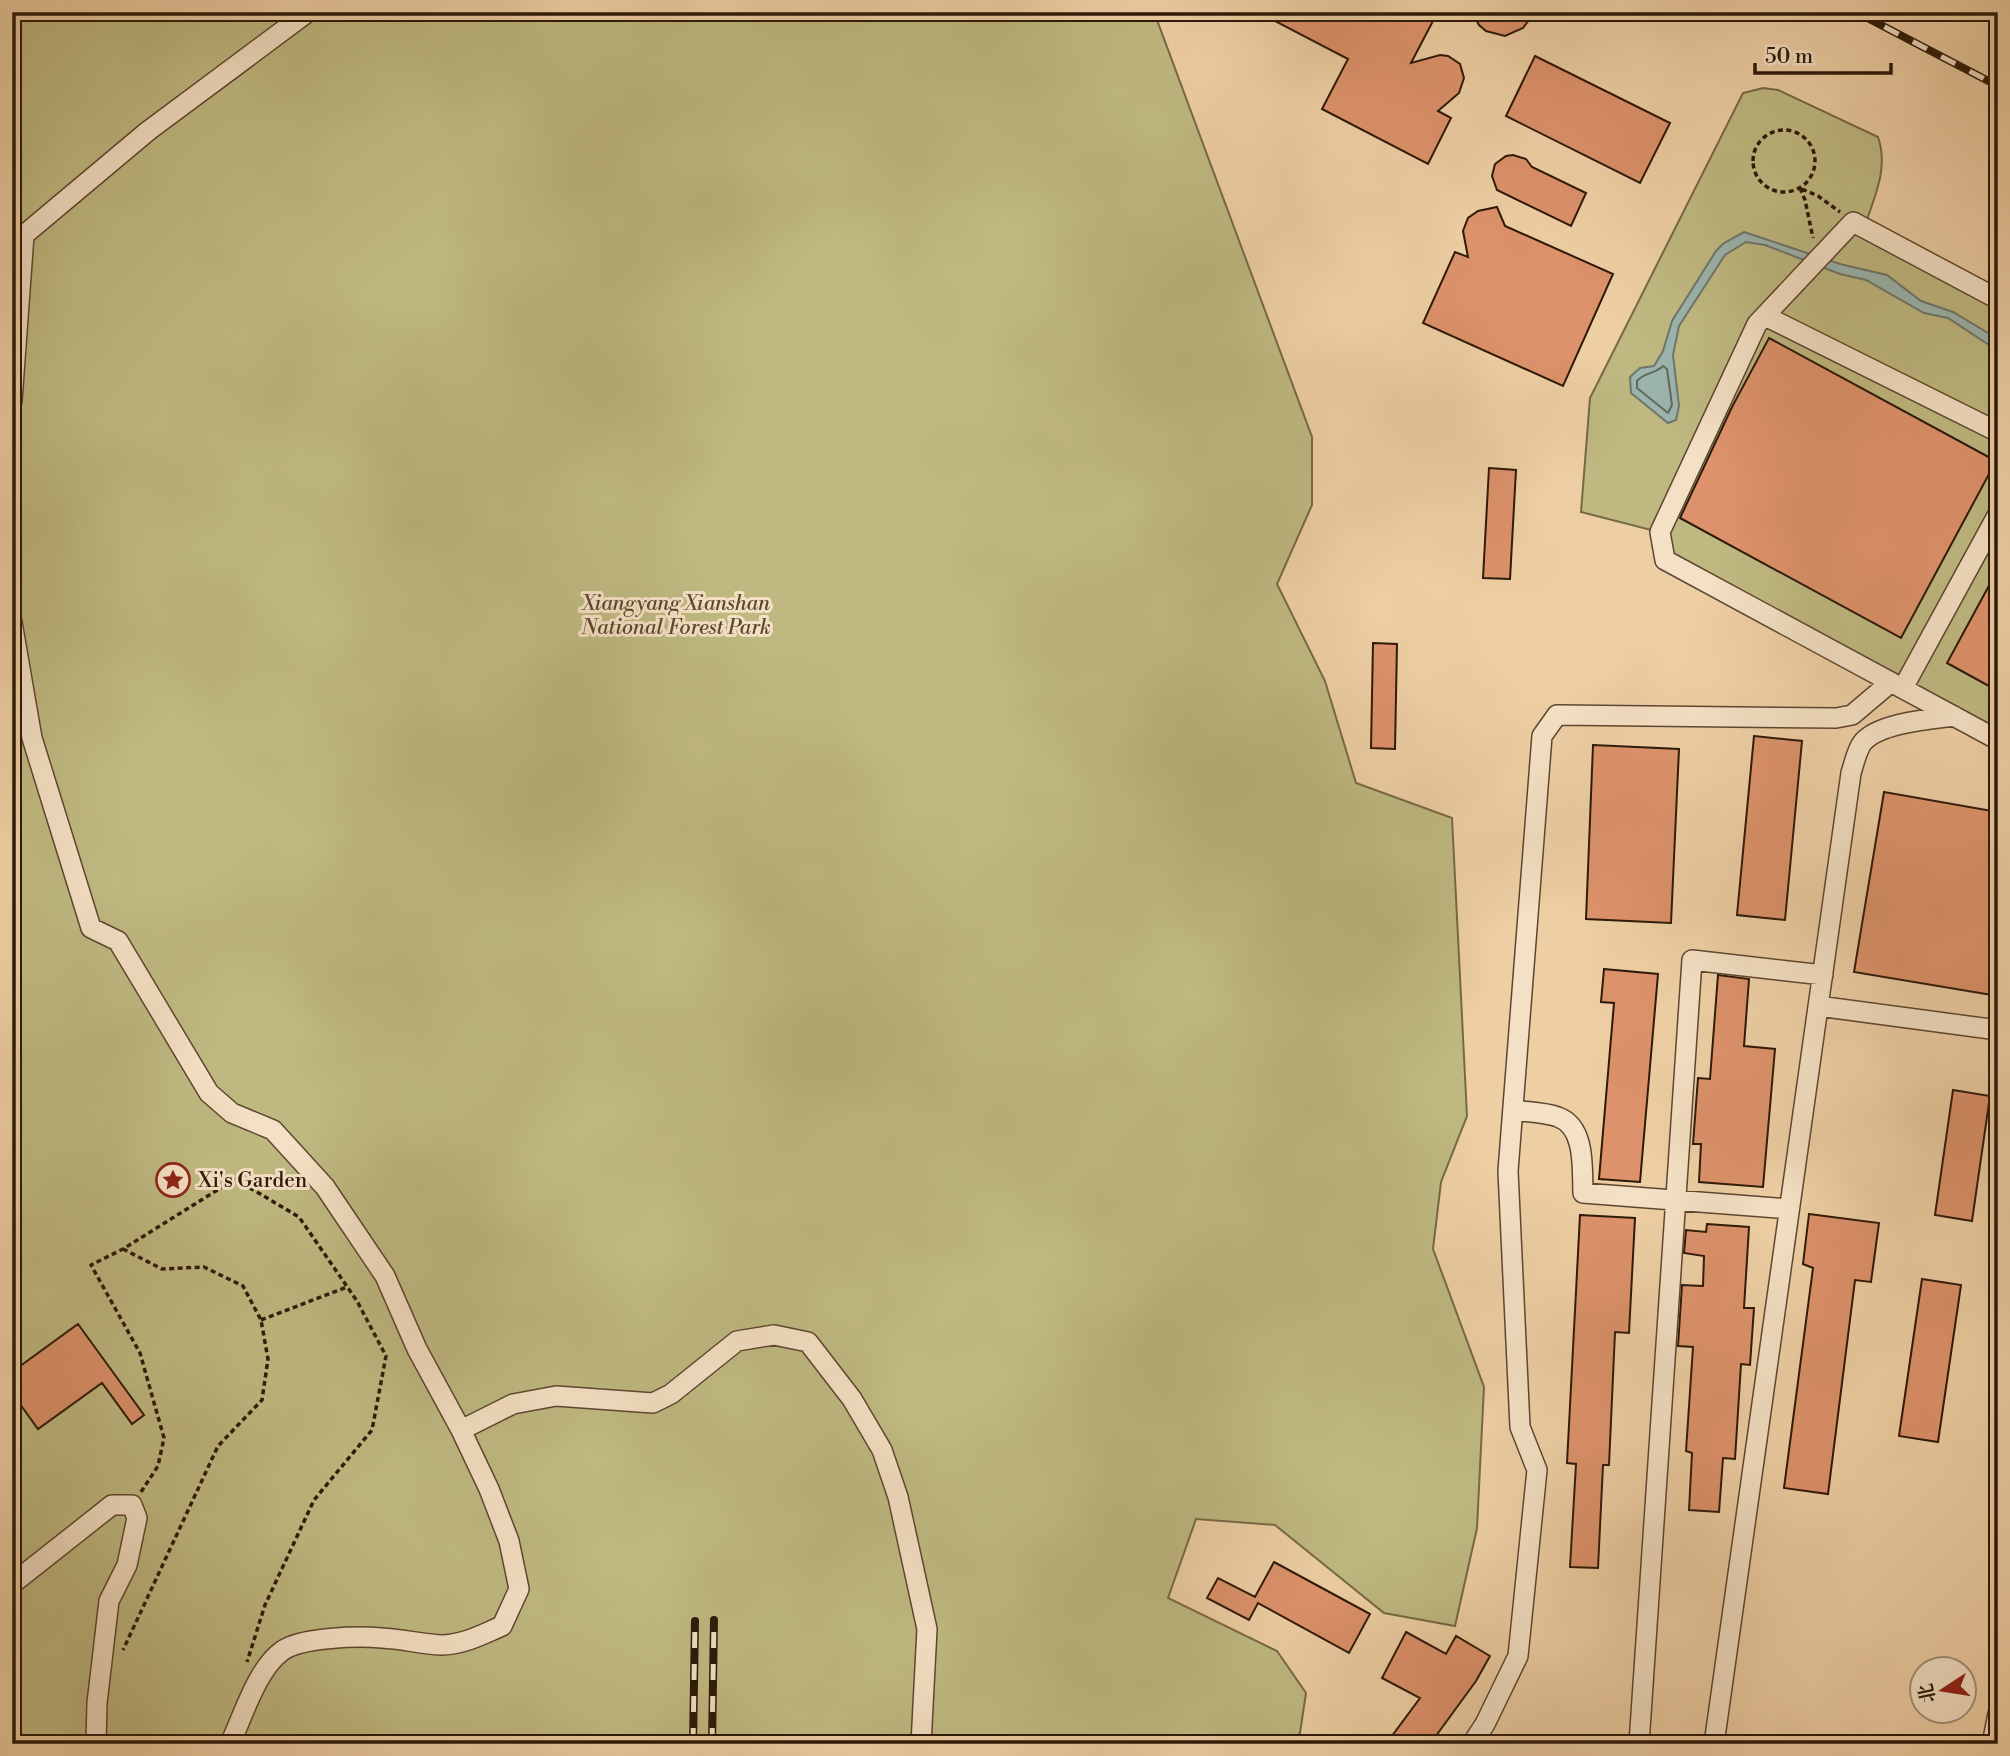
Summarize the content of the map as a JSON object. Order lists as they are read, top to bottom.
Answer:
{
  "parks": ["Xiangyang Xianshan National Forest Park"],
  "places": {
    "place": ["Xi's Garden"]
  },
  "scale_bar": "50 m",
  "north": "left"
}
